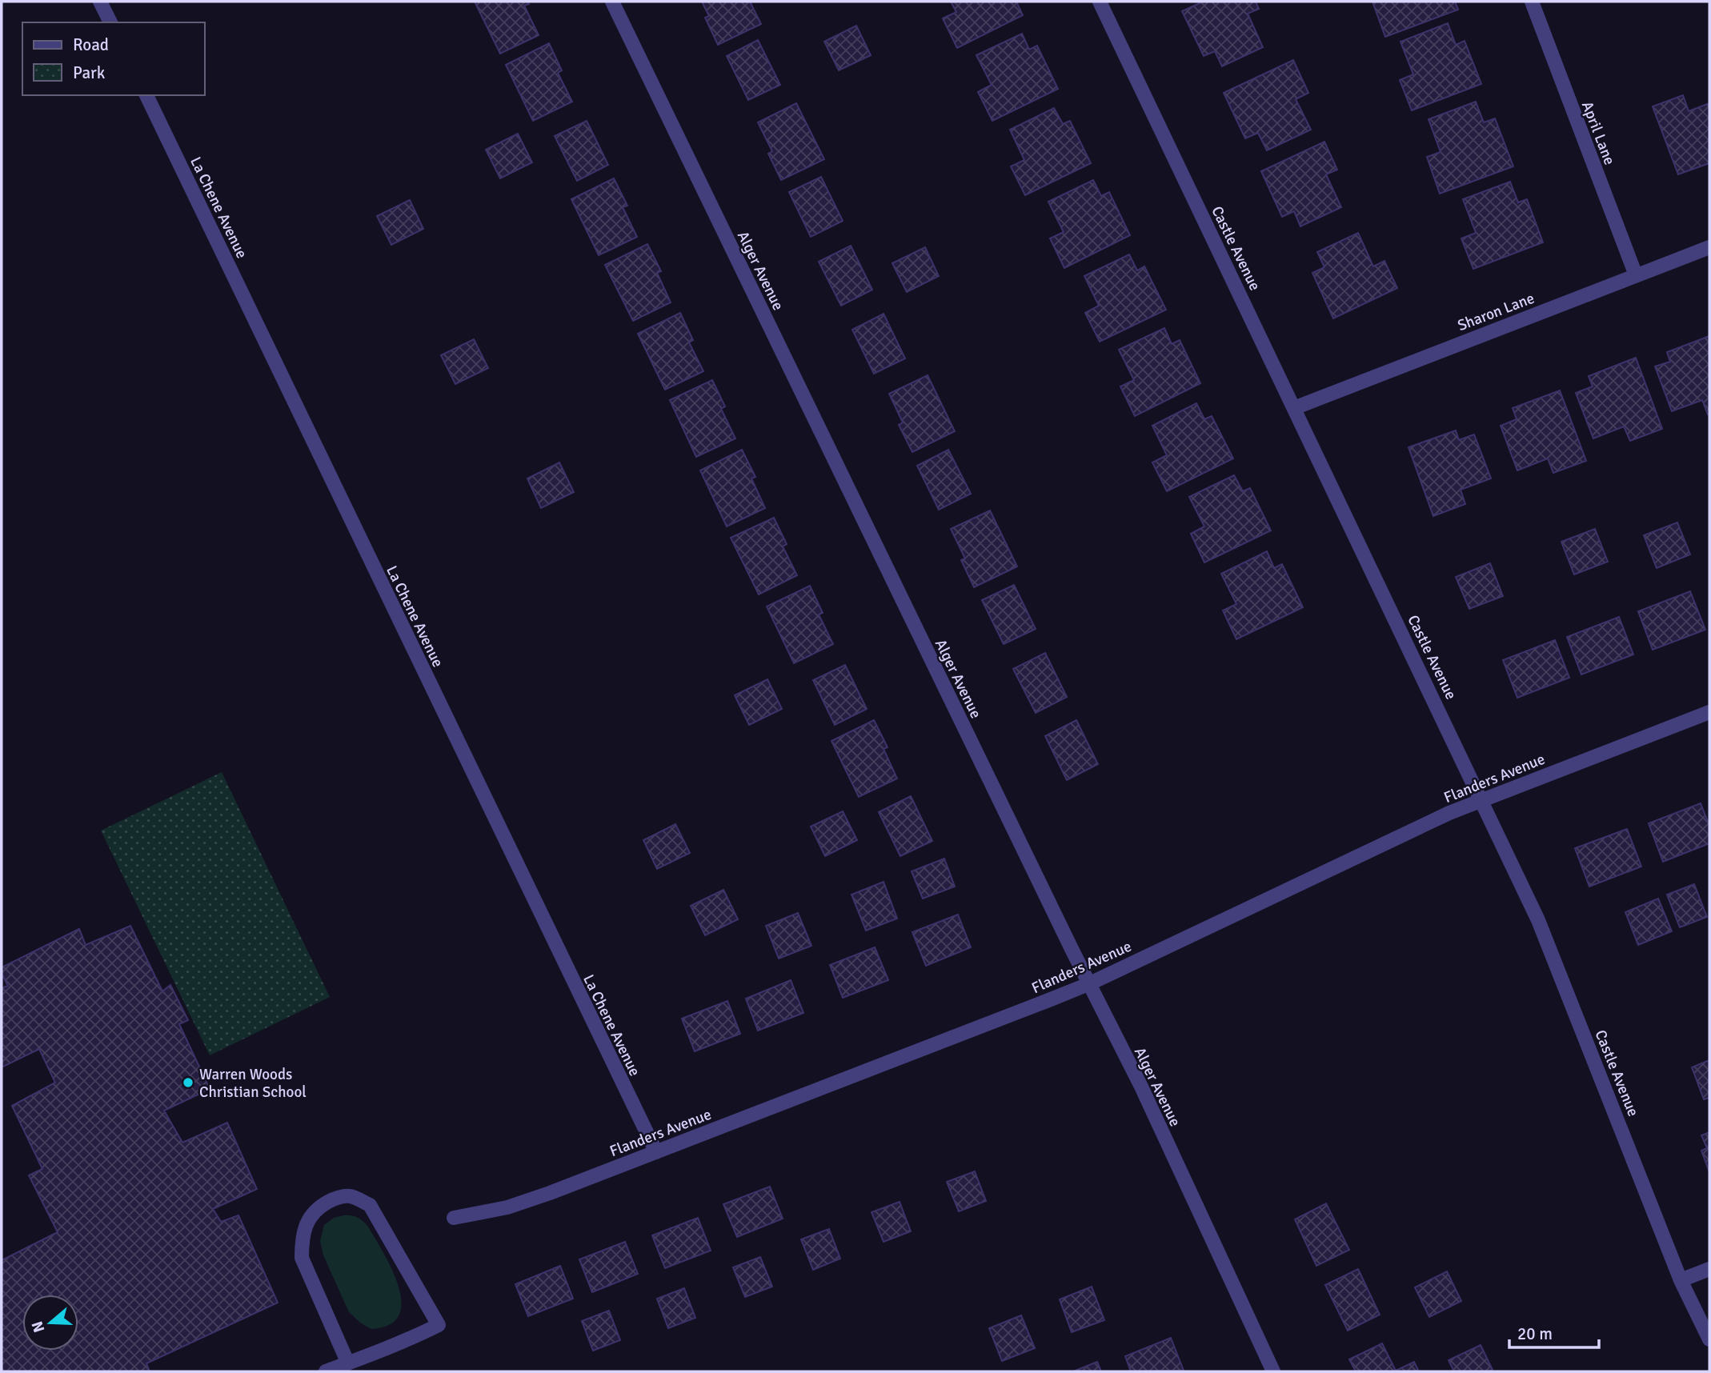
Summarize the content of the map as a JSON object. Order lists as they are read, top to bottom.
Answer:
{
  "streets": {
    "street": [
      "April Lane",
      "La Chene Avenue",
      "Castle Avenue",
      "Alger Avenue",
      "Sharon Lane",
      "Flanders Avenue"
    ]
  },
  "crossings": [
    ["April Lane", "Sharon Lane"],
    ["La Chene Avenue", "Flanders Avenue"],
    ["Castle Avenue", "Sharon Lane"],
    ["Castle Avenue", "Flanders Avenue"],
    ["Alger Avenue", "Flanders Avenue"]
  ],
  "places": ["Warren Woods Christian School"],
  "legend": ["Road", "Park"],
  "scale_bar": "20 m",
  "north": "left"
}
